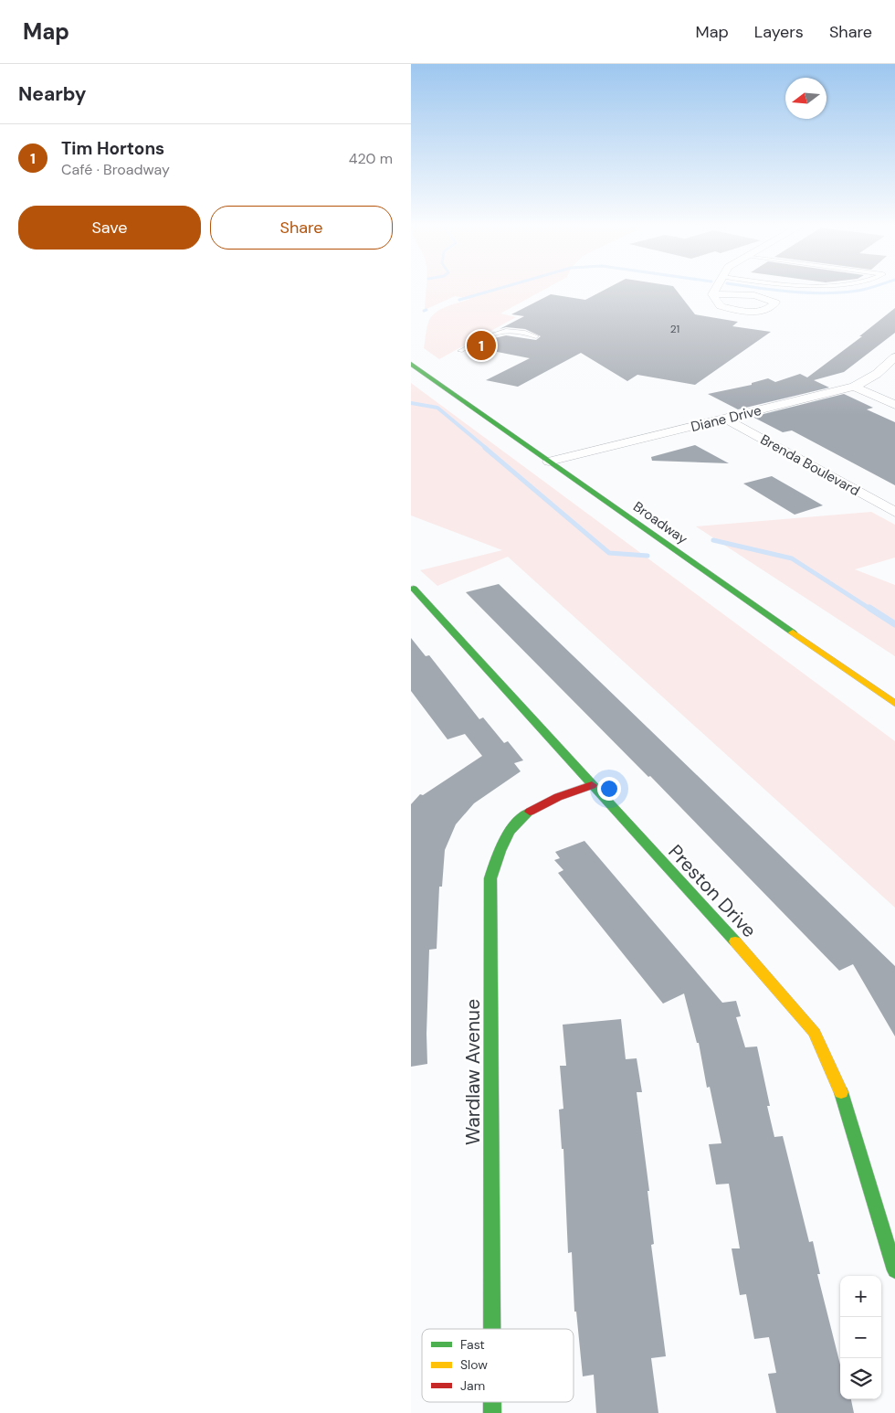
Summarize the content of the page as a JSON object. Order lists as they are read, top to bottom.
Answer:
{
  "streets": {
    "street": [
      "Diane Drive",
      "Brenda Boulevard",
      "Broadway",
      "Preston Drive",
      "Wardlaw Avenue"
    ]
  },
  "crossings": [
    ["Diane Drive", "Brenda Boulevard"],
    ["Diane Drive", "Broadway"],
    ["Preston Drive", "Wardlaw Avenue"]
  ],
  "house_numbers": ["21"],
  "legend": ["Fast", "Slow", "Jam"],
  "north": "left",
  "page": {
    "header": "Map",
    "nav": ["Map", "Layers", "Share"],
    "heading": "Nearby",
    "list": [
      {
        "mark": "1",
        "name": "Tim Hortons",
        "note": "Café · Broadway",
        "value": "420 m"
      }
    ],
    "buttons": ["Save", "Share"],
    "pins": "1",
    "map_buttons": ["+", "−"]
  }
}
